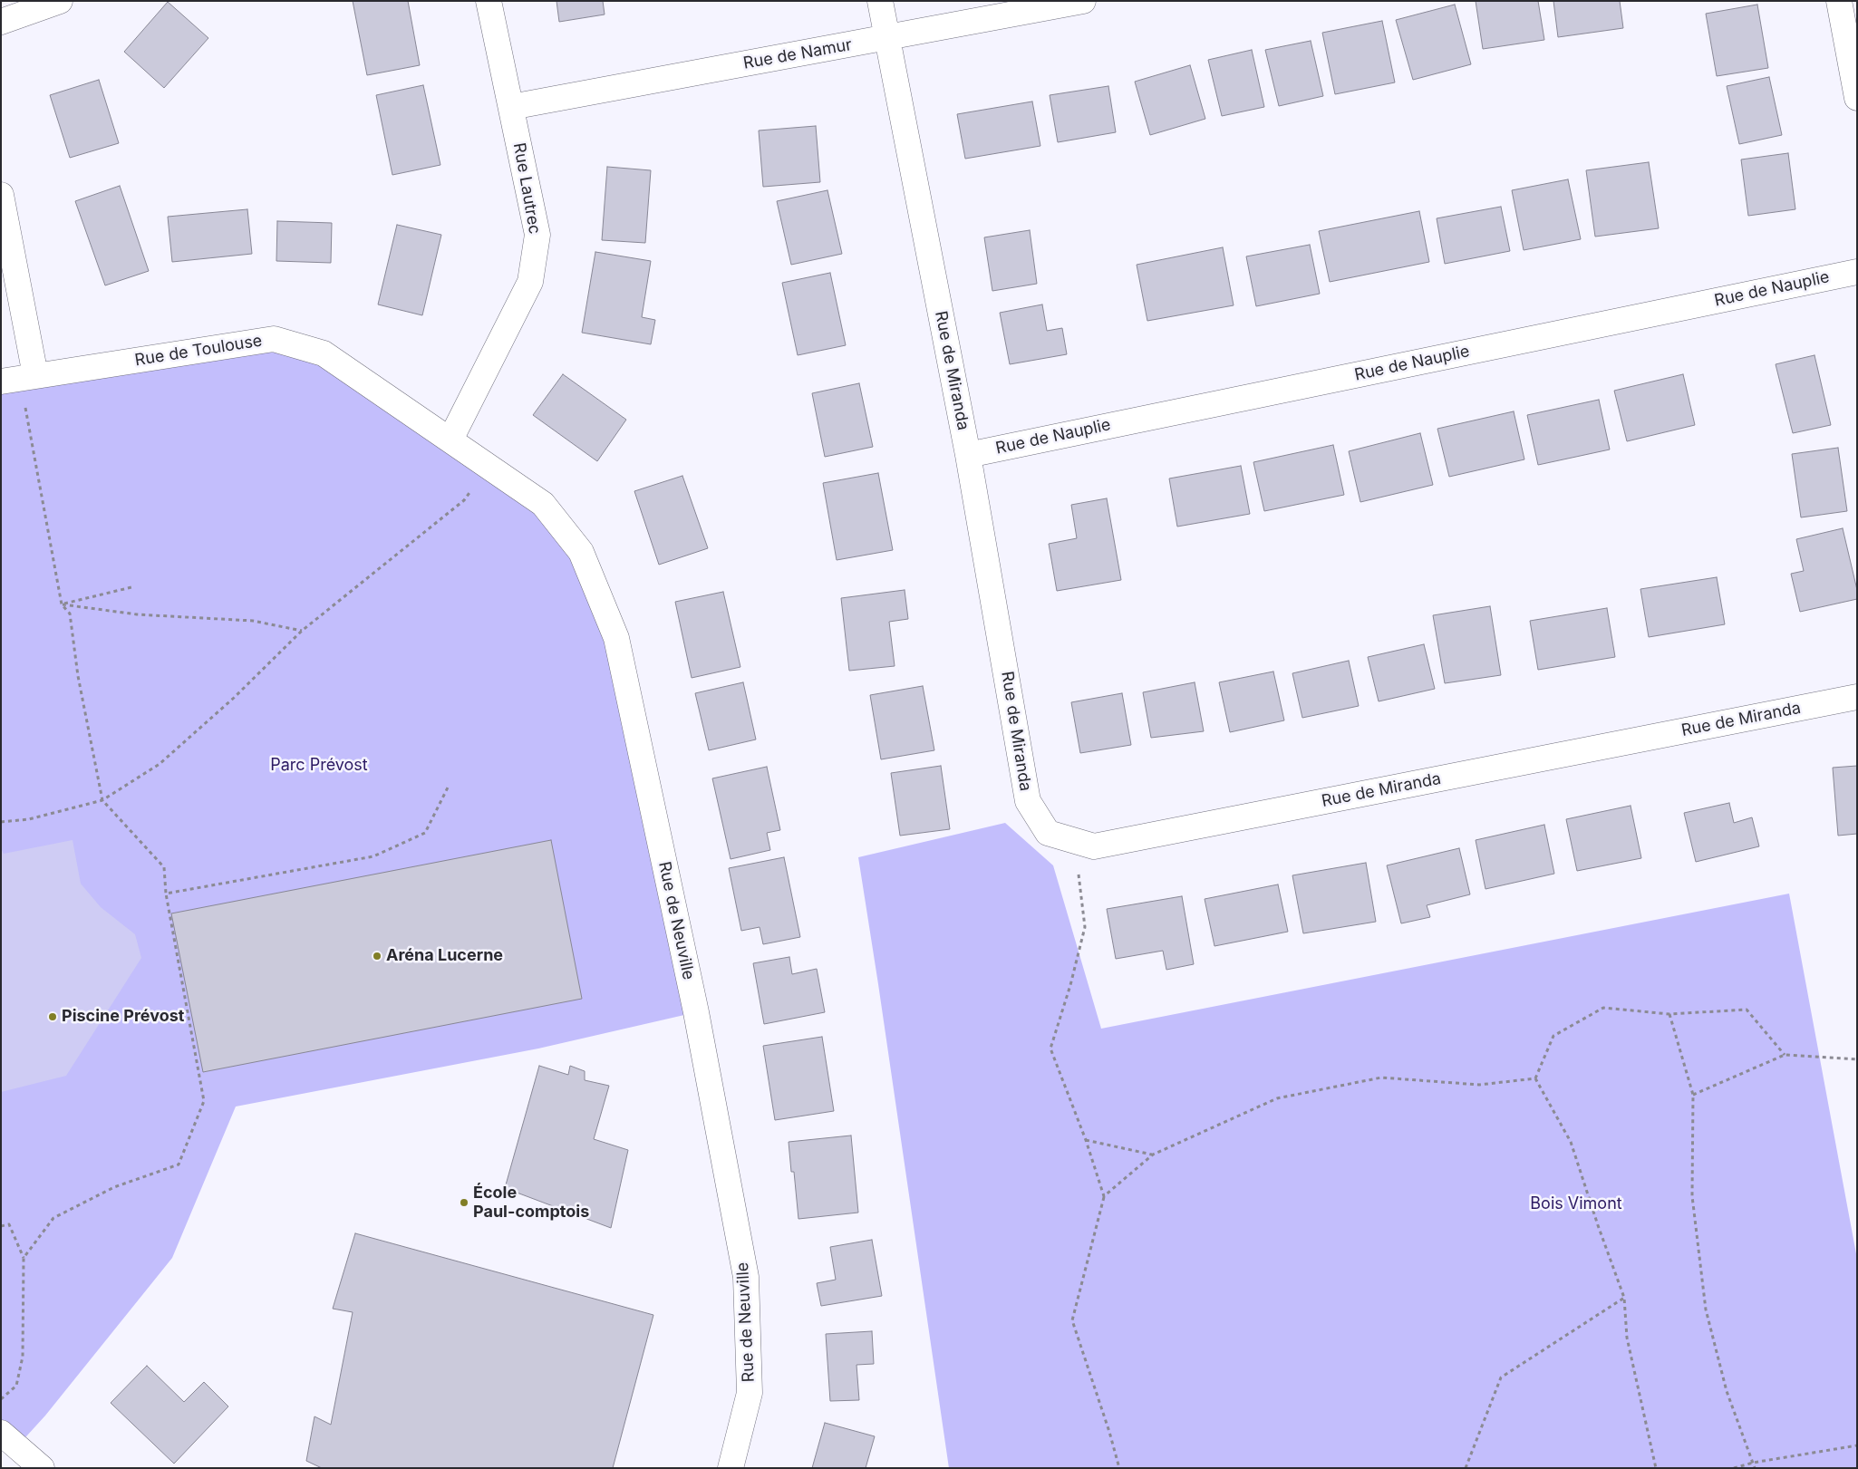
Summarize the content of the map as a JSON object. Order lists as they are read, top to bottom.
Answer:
{
  "streets": {
    "street": [
      "Rue de Namur",
      "Rue Lautrec",
      "Rue de Nauplie",
      "Rue de Toulouse",
      "Rue de Miranda",
      "Rue de Neuville"
    ]
  },
  "crossings": [
    ["Rue de Namur", "Rue Lautrec"],
    ["Rue de Namur", "Rue de Miranda"],
    ["Rue Lautrec", "Rue de Toulouse"],
    ["Rue Lautrec", "Rue de Neuville"],
    ["Rue de Nauplie", "Rue de Miranda"],
    ["Rue de Toulouse", "Rue de Neuville"]
  ],
  "parks": ["Parc Prévost", "Bois Vimont"],
  "places": ["Aréna Lucerne", "Piscine Prévost", "École Paul-comptois"]
}
